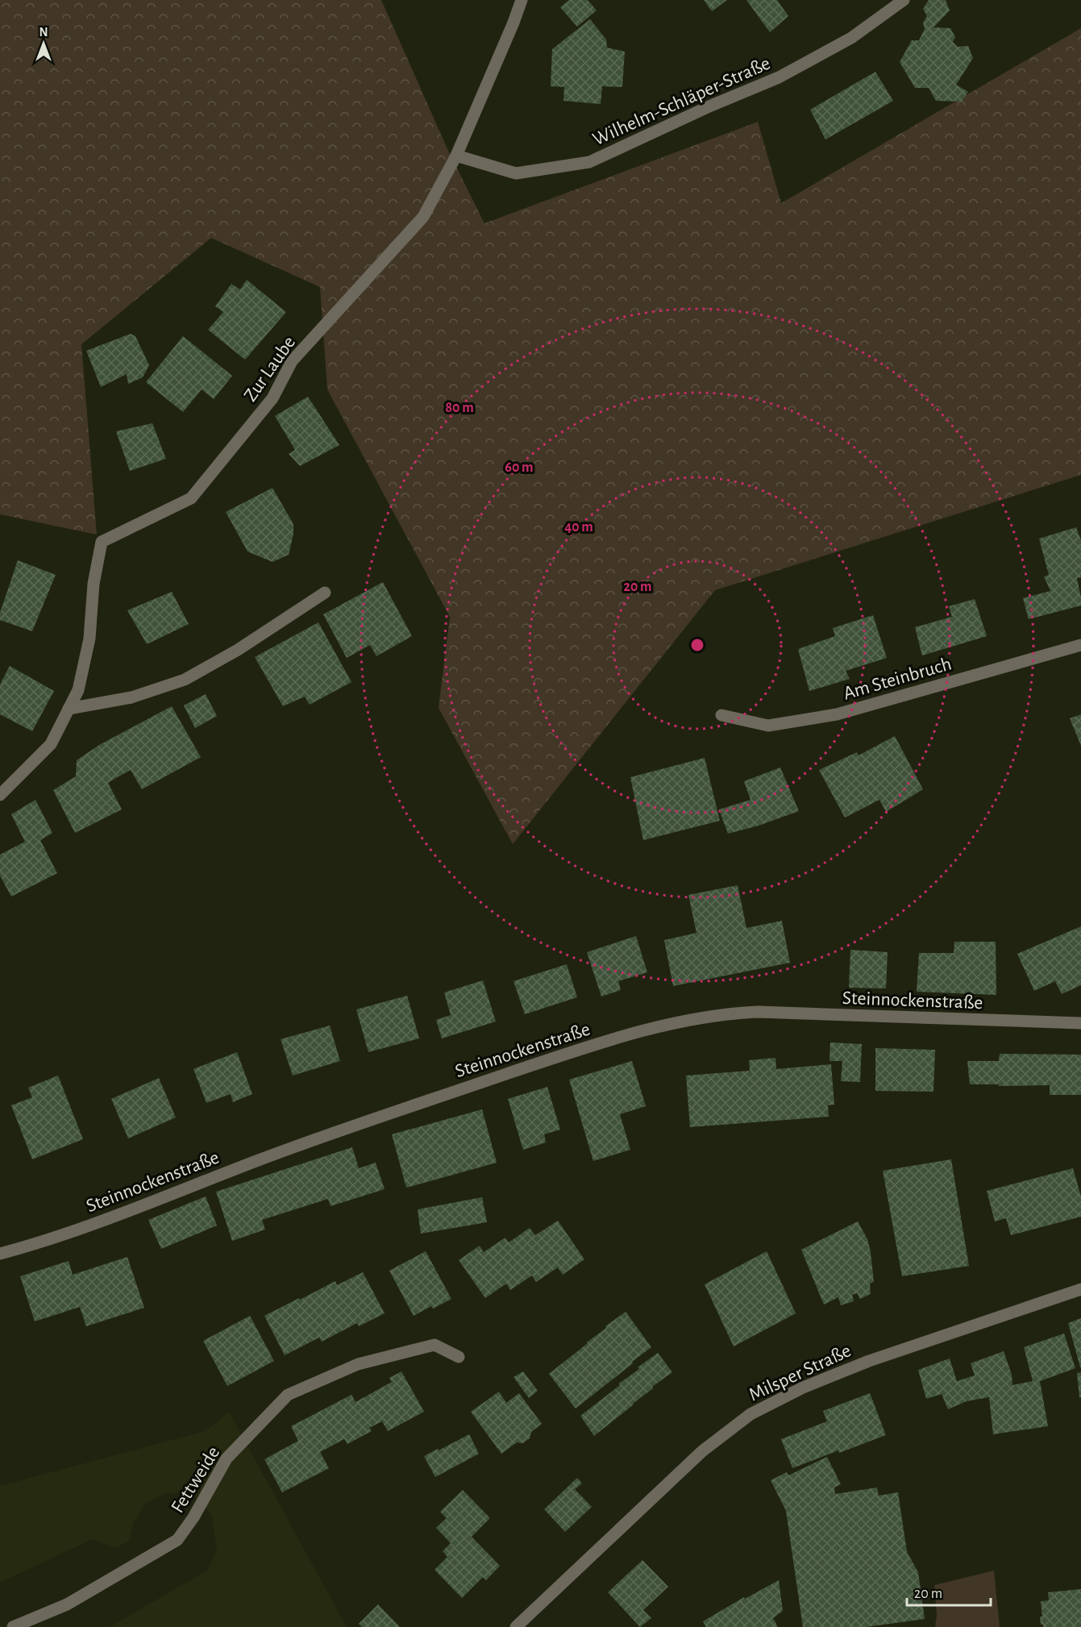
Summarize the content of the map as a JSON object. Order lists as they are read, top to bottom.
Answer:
{
  "streets": {
    "street": [
      "Wilhelm-Schläper-Straße",
      "Zur Laube",
      "Am Steinbruch",
      "Steinnockenstraße",
      "Milsper Straße",
      "Fettweide"
    ]
  },
  "crossings": [
    ["Wilhelm-Schläper-Straße", "Zur Laube"]
  ],
  "scale_bar": "20 m",
  "north": "top",
  "rings": [
    "80 m",
    "60 m",
    "40 m",
    "20 m"
  ]
}
